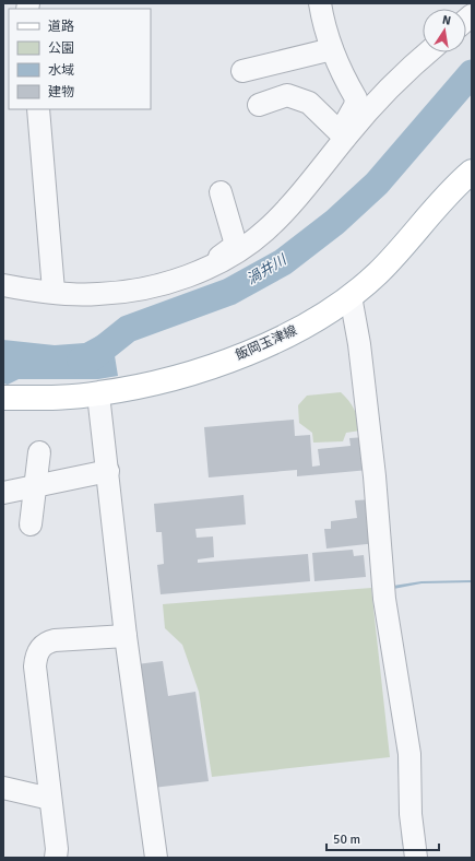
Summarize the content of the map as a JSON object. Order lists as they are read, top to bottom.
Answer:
{
  "streets": {
    "main road": ["飯岡玉津線"]
  },
  "water": ["渦井川"],
  "legend": [
    "道路",
    "公園",
    "水域",
    "建物"
  ],
  "scale_bar": "50 m",
  "north": "top"
}
